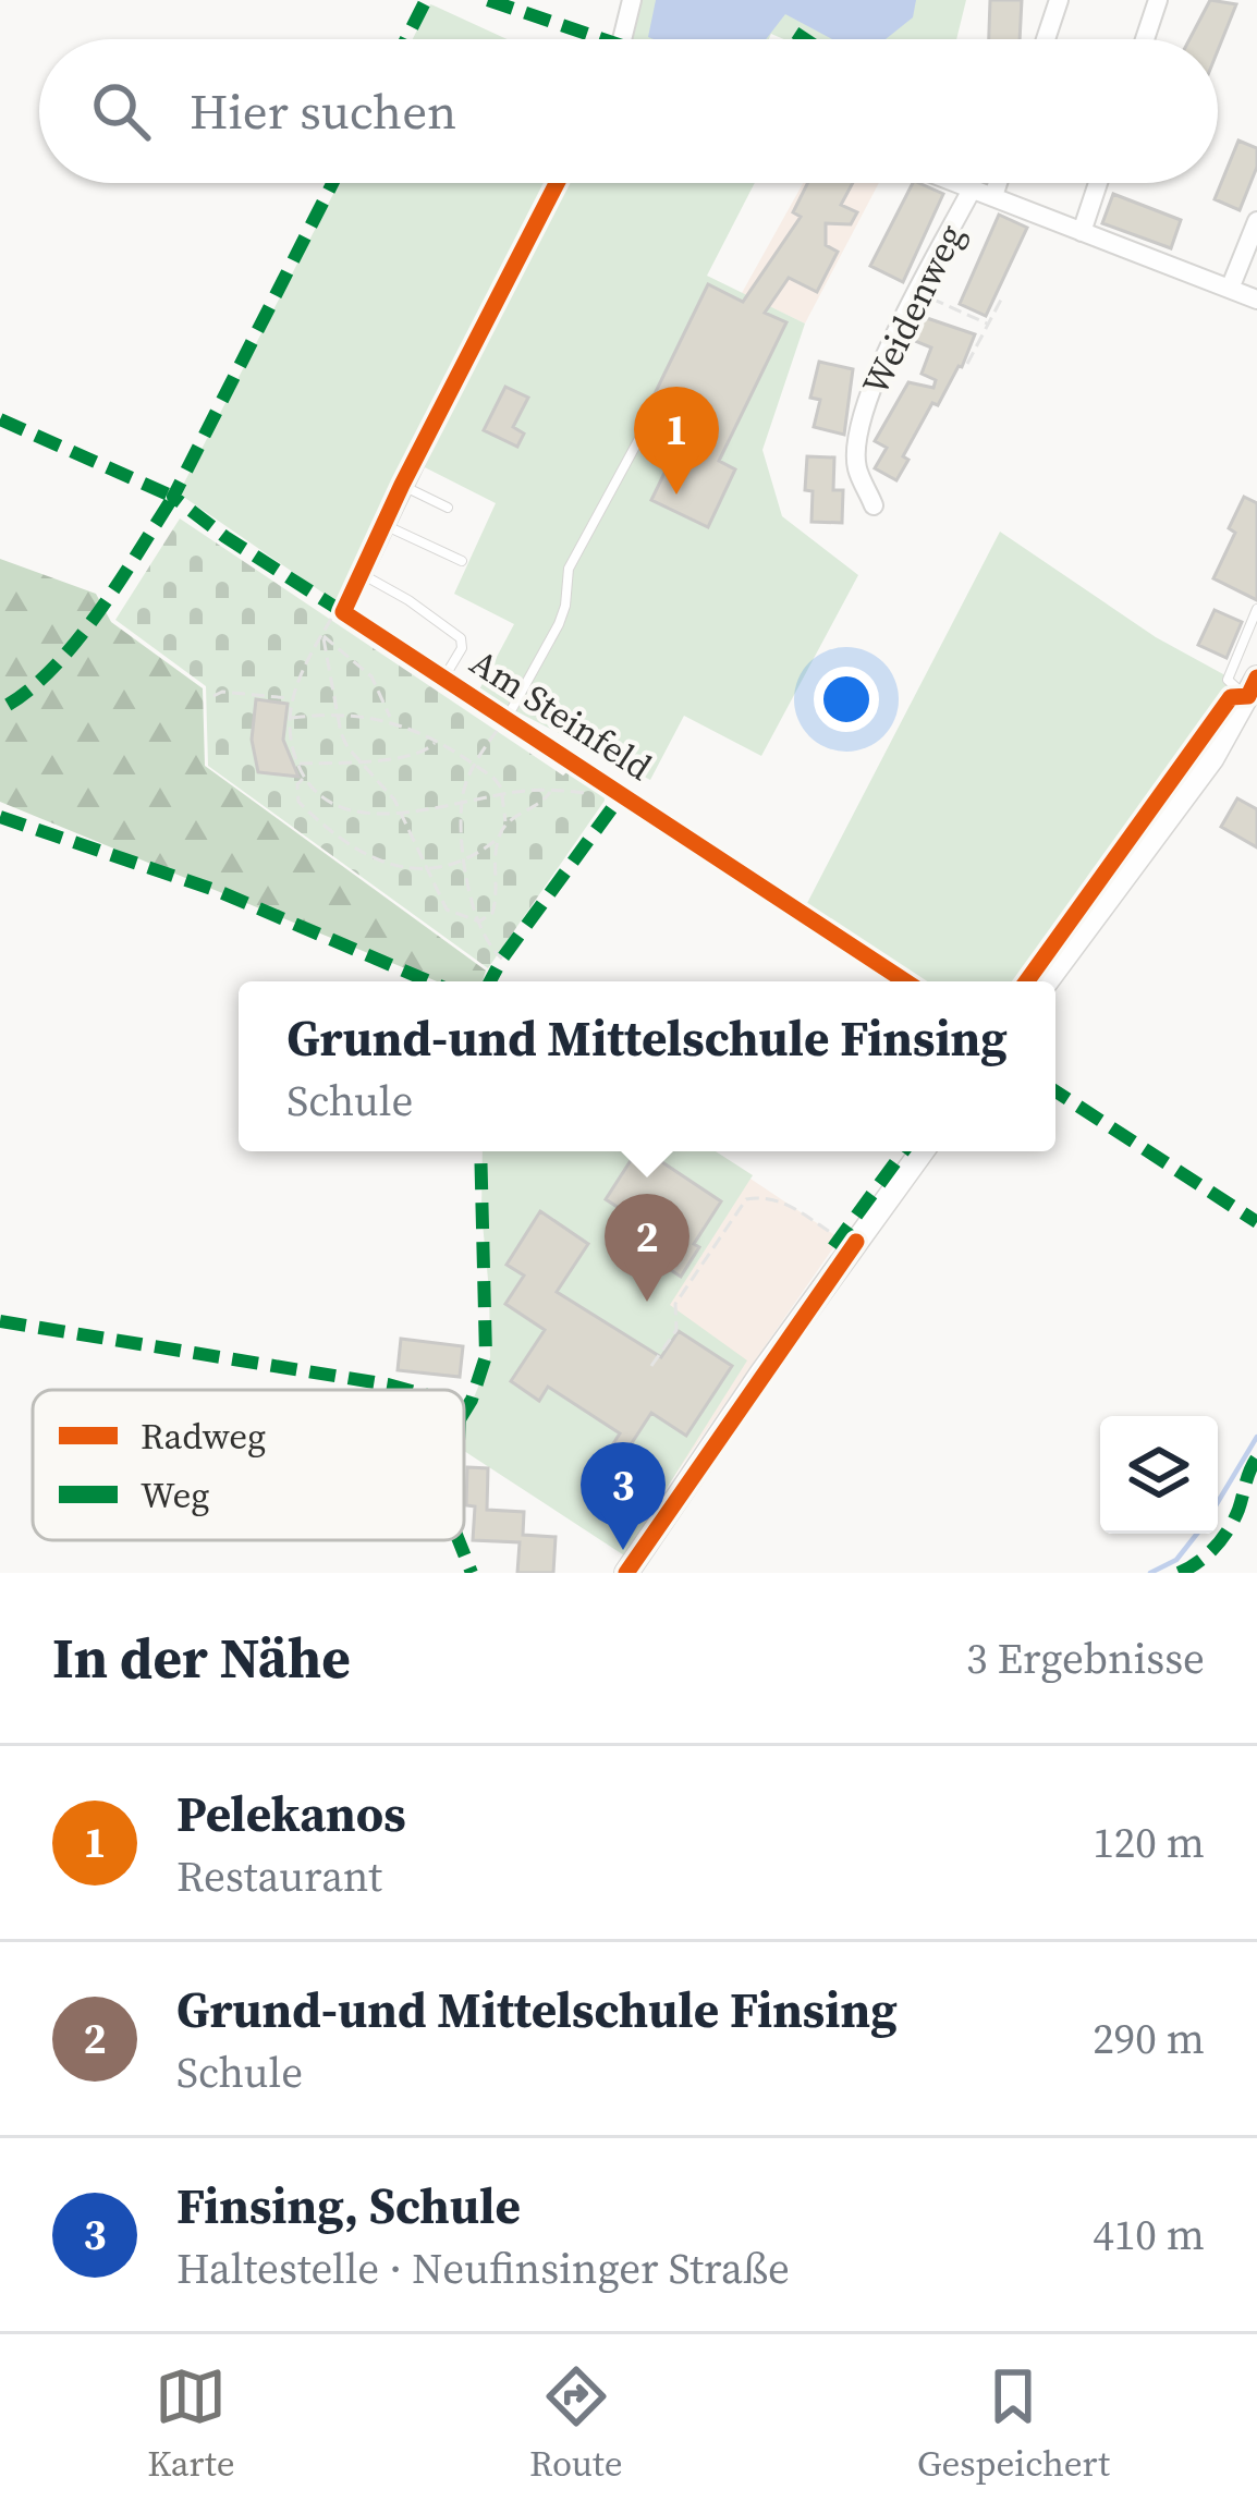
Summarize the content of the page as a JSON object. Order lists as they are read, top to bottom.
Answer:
{
  "streets": {
    "street": ["Weidenweg", "Am Steinfeld"]
  },
  "legend": ["Radweg", "Weg"],
  "page": {
    "search": "Hier suchen",
    "pins": ["1", "2", "3"],
    "popup": ["Grund-und Mittelschule Finsing", "Schule"],
    "heading": ["In der Nähe", "3 Ergebnisse"],
    "list": [
      {
        "mark": "1",
        "name": "Pelekanos",
        "note": "Restaurant",
        "value": "120 m"
      },
      {
        "mark": "2",
        "name": "Grund-und Mittelschule Finsing",
        "note": "Schule",
        "value": "290 m"
      },
      {
        "mark": "3",
        "name": "Finsing, Schule",
        "note": "Haltestelle · Neufinsinger Straße",
        "value": "410 m"
      }
    ],
    "nav": ["Karte", "Route", "Gespeichert"]
  }
}
